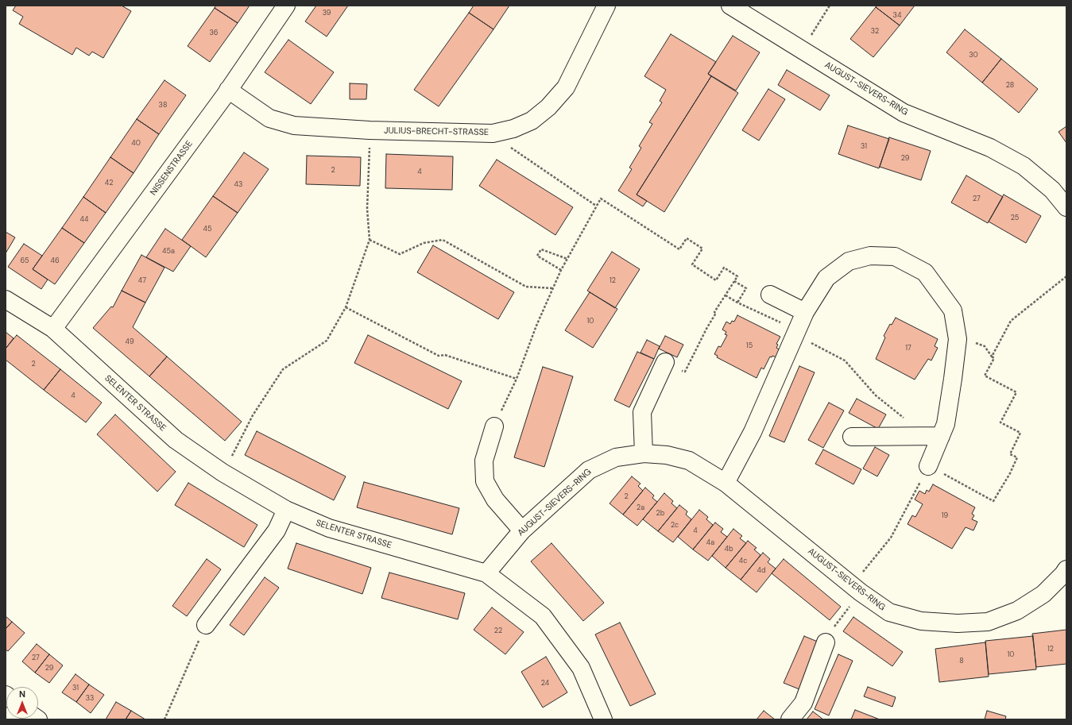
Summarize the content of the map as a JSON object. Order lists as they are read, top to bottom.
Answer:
{
  "streets": {
    "street": [
      "AUGUST-SIEVERS-RING",
      "JULIUS-BRECHT-STRASSE",
      "NISSENSTRASSE",
      "SELENTER STRASSE"
    ]
  },
  "crossings": [
    ["AUGUST-SIEVERS-RING", "SELENTER STRASSE"],
    ["JULIUS-BRECHT-STRASSE", "NISSENSTRASSE"],
    ["NISSENSTRASSE", "SELENTER STRASSE"]
  ],
  "house_numbers": [
    "39",
    "34",
    "32",
    "36",
    "30",
    "28",
    "38",
    "40",
    "31",
    "29",
    "2",
    "4",
    "42",
    "43",
    "27",
    "25",
    "44",
    "45",
    "45a",
    "65",
    "46",
    "47",
    "12",
    "10",
    "49",
    "15",
    "17",
    "2",
    "4",
    "2",
    "2a",
    "2b",
    "19",
    "2c",
    "4",
    "4a",
    "4b",
    "4c",
    "4d",
    "22",
    "12",
    "10",
    "27",
    "8",
    "29",
    "24",
    "31",
    "33"
  ],
  "north": "top"
}
